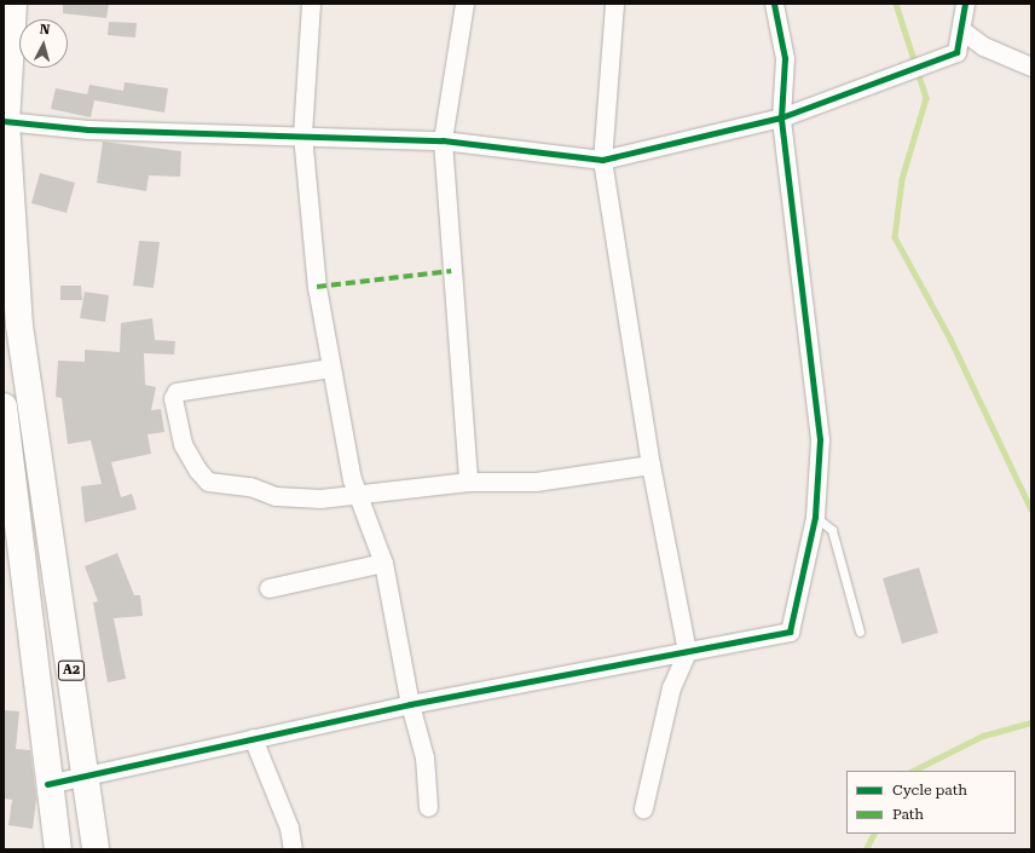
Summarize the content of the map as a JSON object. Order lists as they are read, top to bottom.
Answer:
{
  "streets": {
    "highway": ["A2"]
  },
  "legend": ["Cycle path", "Path"],
  "north": "top"
}
